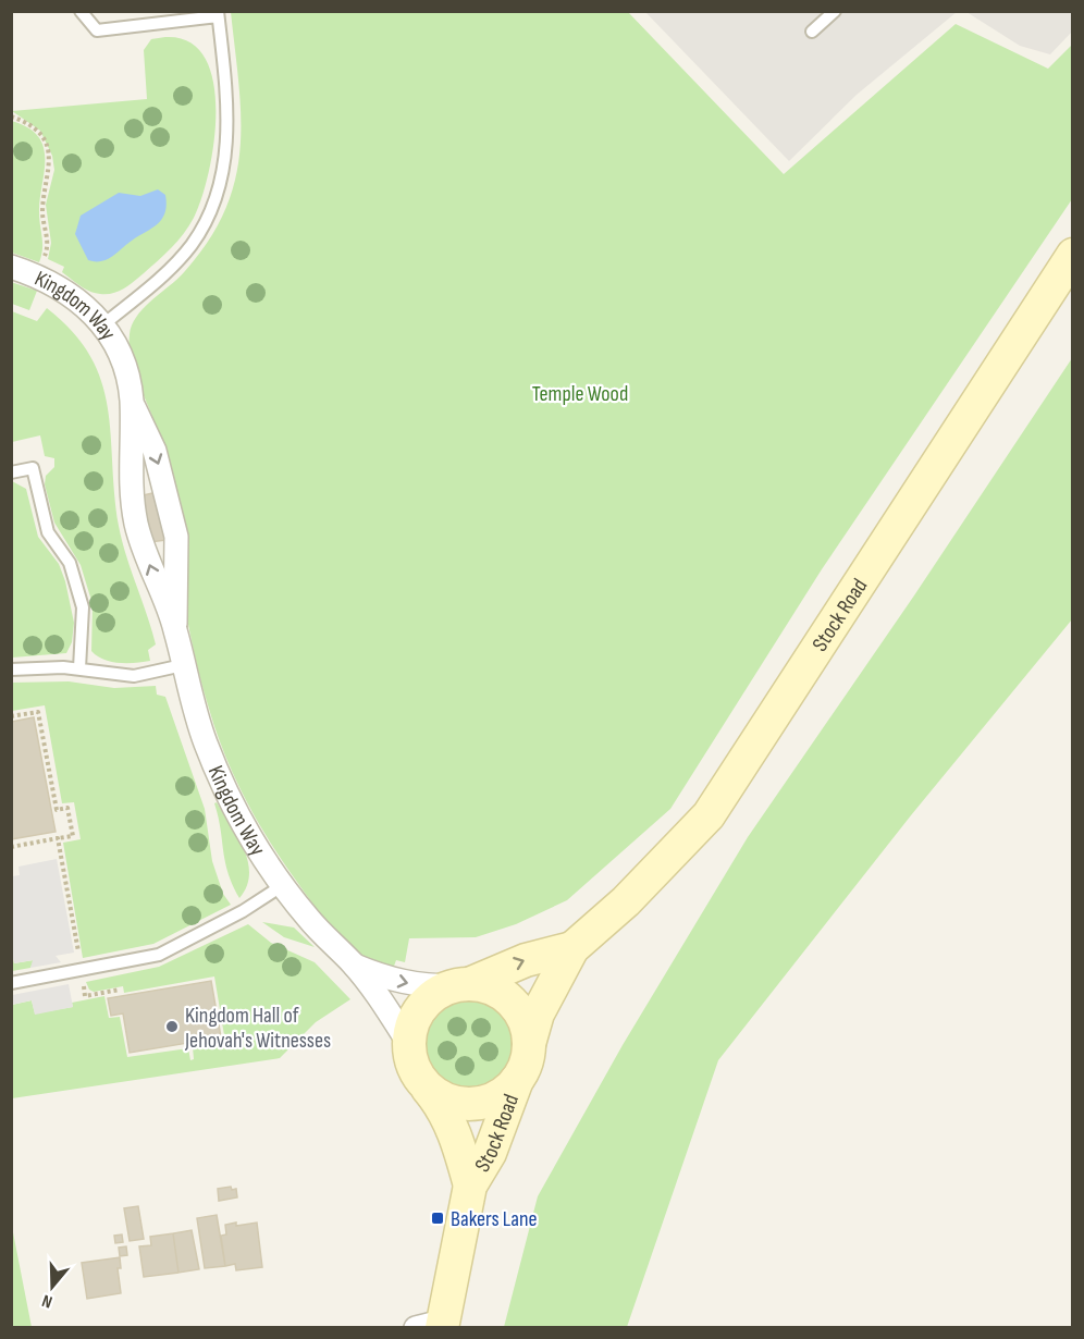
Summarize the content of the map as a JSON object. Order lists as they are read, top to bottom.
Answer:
{
  "streets": {
    "main road": ["Stock Road"],
    "street": ["Kingdom Way"]
  },
  "crossings": [
    ["Kingdom Way", "Stock Road"]
  ],
  "parks": ["Temple Wood"],
  "places": {
    "other": ["Kingdom Hall of Jehovah's Witnesses"],
    "transit": ["Bakers Lane"]
  },
  "north": "bottom"
}
